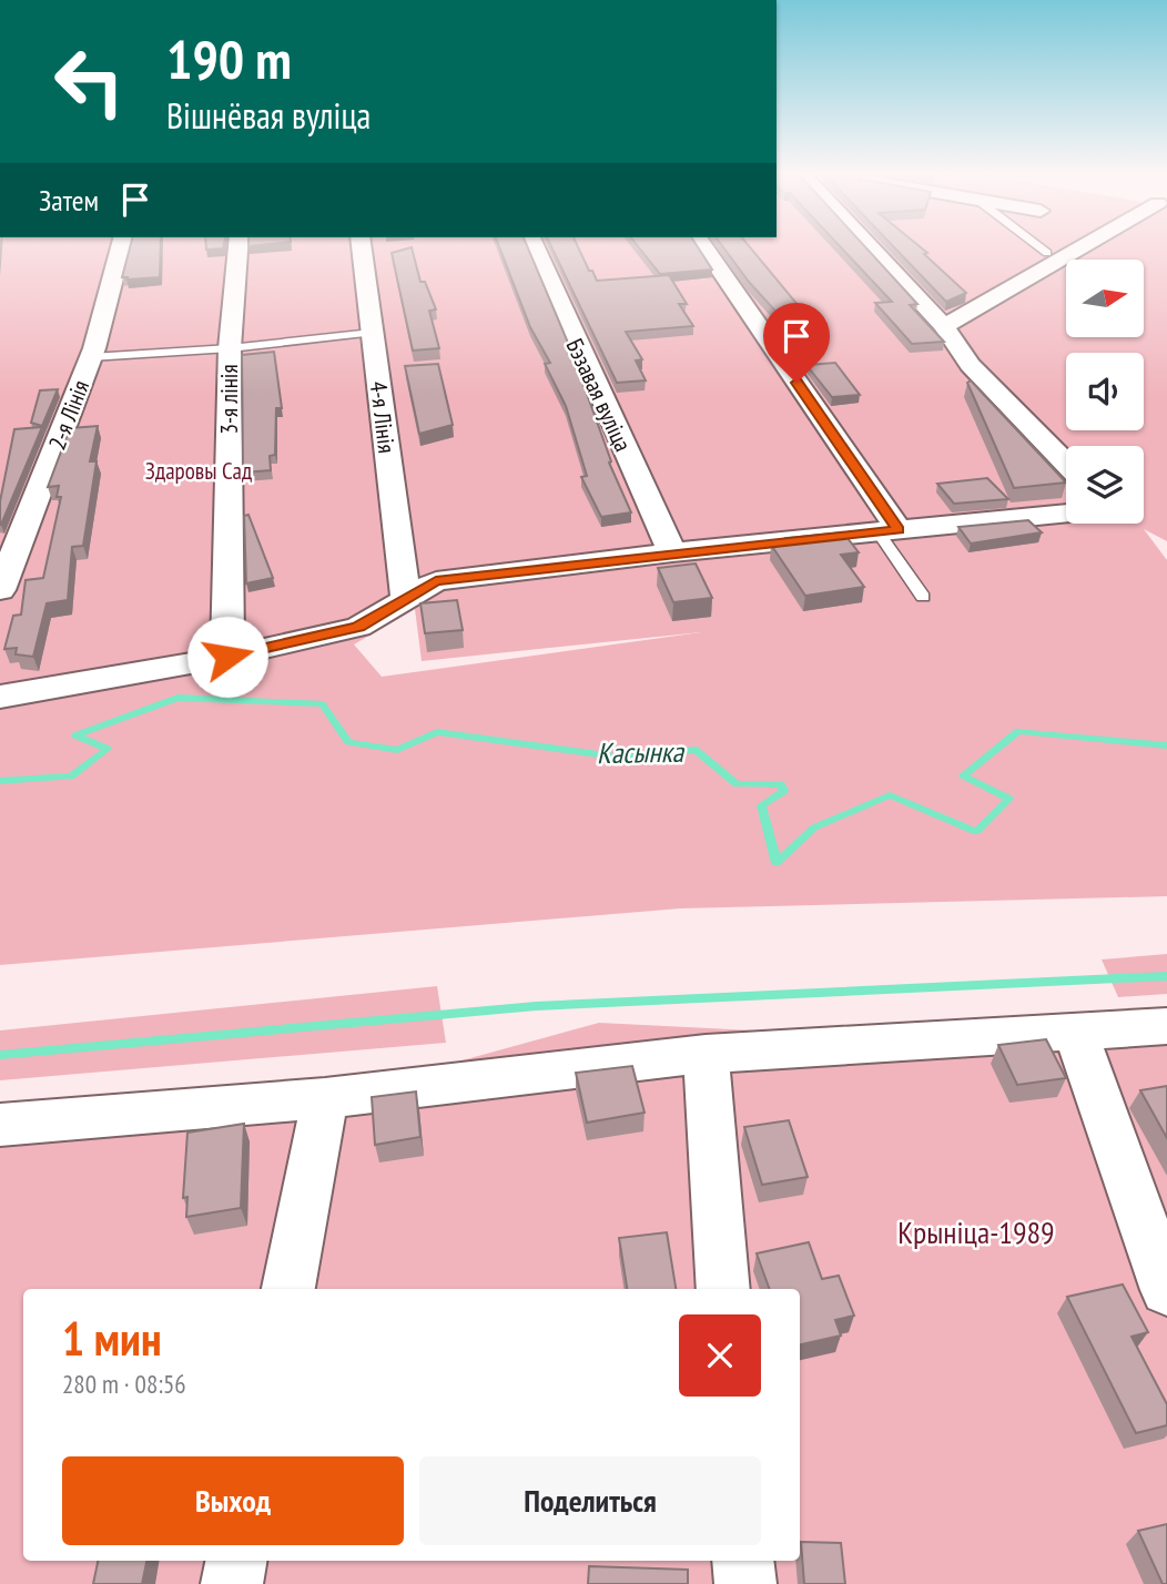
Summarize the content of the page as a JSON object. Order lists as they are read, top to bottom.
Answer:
{
  "streets": {
    "street": [
      "Бэзавая вуліца",
      "3-я лінія",
      "2-я Лінія",
      "4-я Лінія"
    ]
  },
  "water": ["Касынка"],
  "parks": ["Здаровы Сад", "Крыніца-1989"],
  "north": "right",
  "page": {
    "turn": ["190 m", "Вішнёвая вуліца"],
    "then": "Затем",
    "heading": ["1 мин", "280 m · 08:56"],
    "buttons": ["Выход", "Поделиться"]
  }
}
